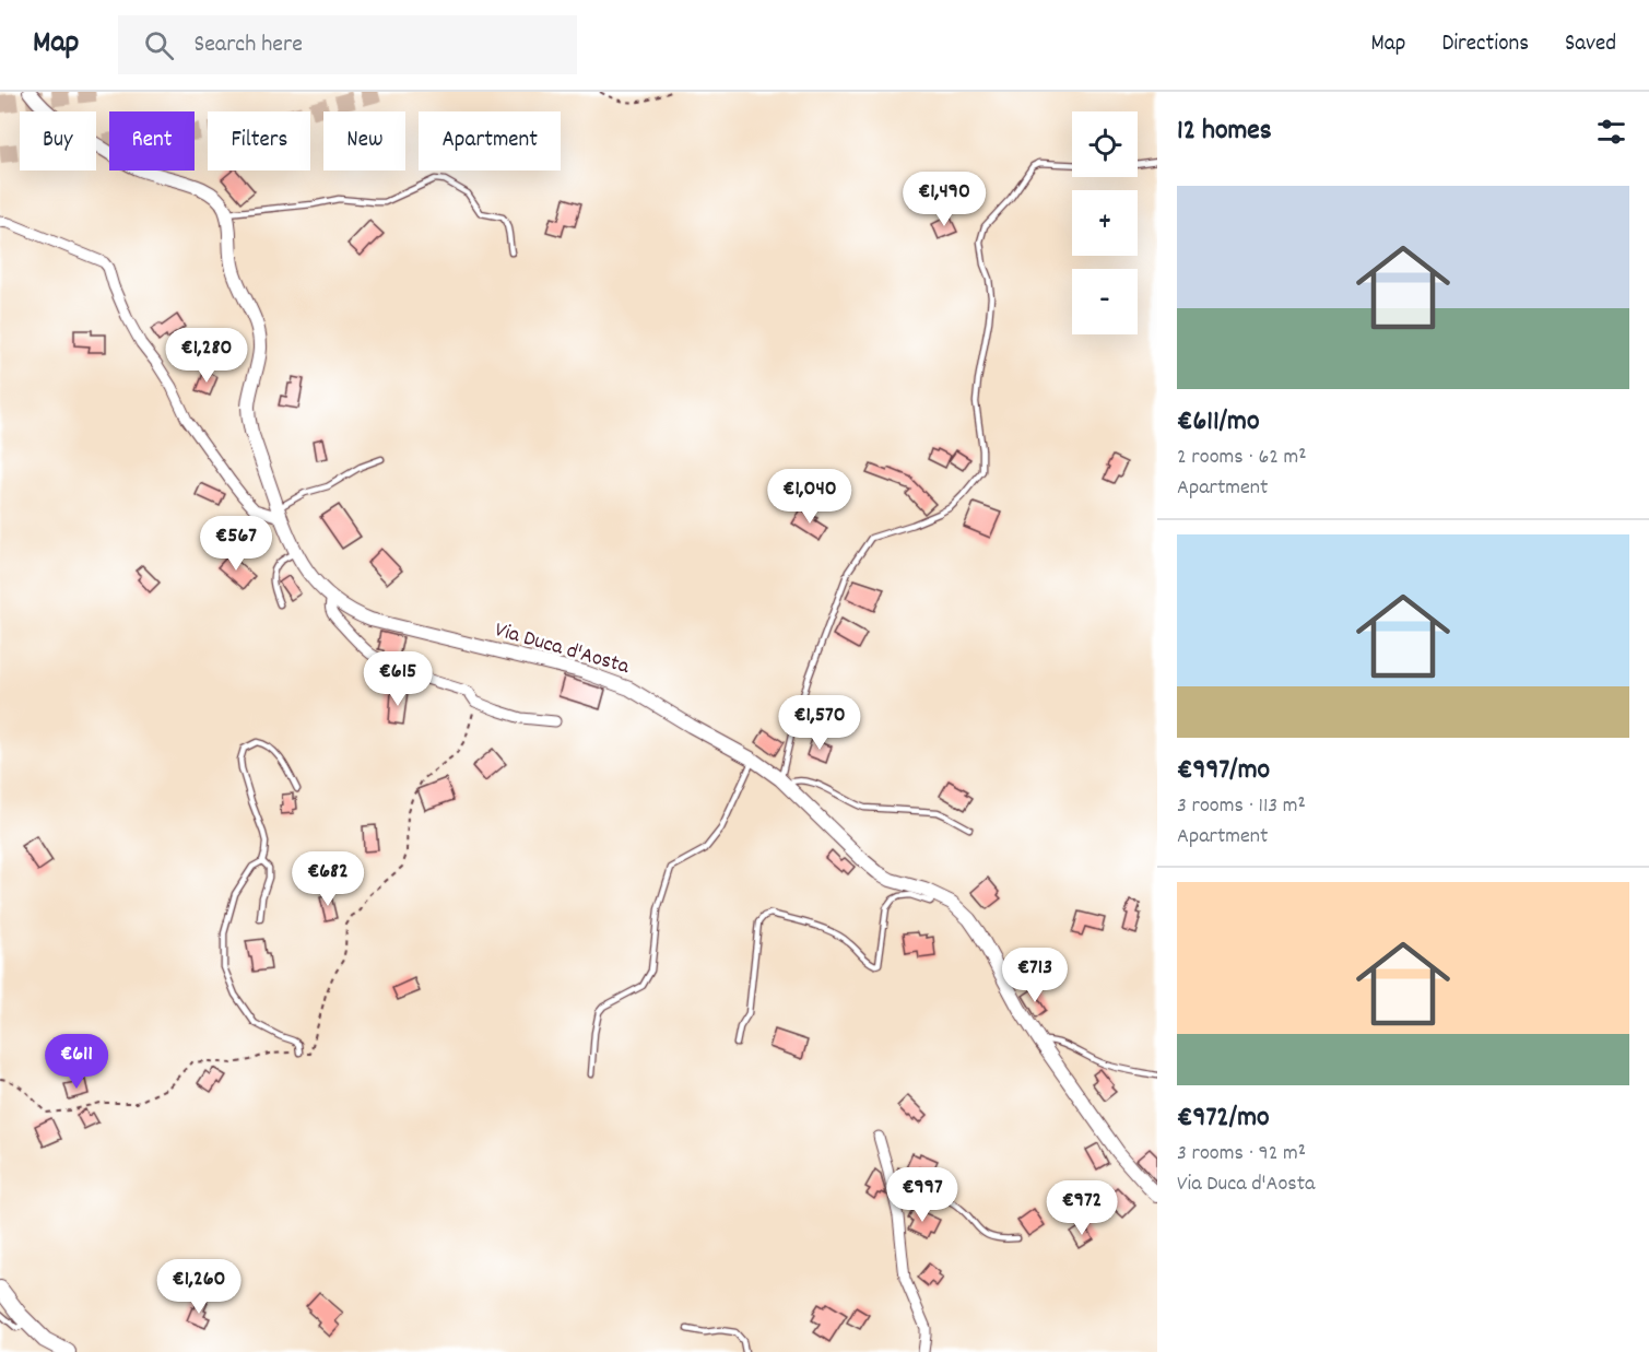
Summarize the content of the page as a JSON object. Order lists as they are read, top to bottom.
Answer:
{
  "streets": {
    "main road": ["Via Duca d'Aosta"]
  },
  "page": {
    "header": "Map",
    "search": "Search here",
    "nav": ["Map", "Directions", "Saved"],
    "heading": "12 homes",
    "map_buttons": ["+", "−"],
    "chip": [
      "Buy",
      "Rent",
      "Filters",
      "New",
      "Apartment"
    ],
    "list": [
      {
        "name": "€611/mo",
        "note": "2 rooms · 62 m² · Apartment"
      },
      {
        "name": "€997/mo",
        "note": "3 rooms · 113 m² · Apartment"
      },
      {
        "name": "€972/mo",
        "note": "3 rooms · 92 m² · Via Duca d'Aosta"
      }
    ],
    "price": [
      "€1,490",
      "€1,280",
      "€1,040",
      "€567",
      "€615",
      "€1,570",
      "€682",
      "€713",
      "€611",
      "€997",
      "€972",
      "€1,260"
    ]
  }
}
